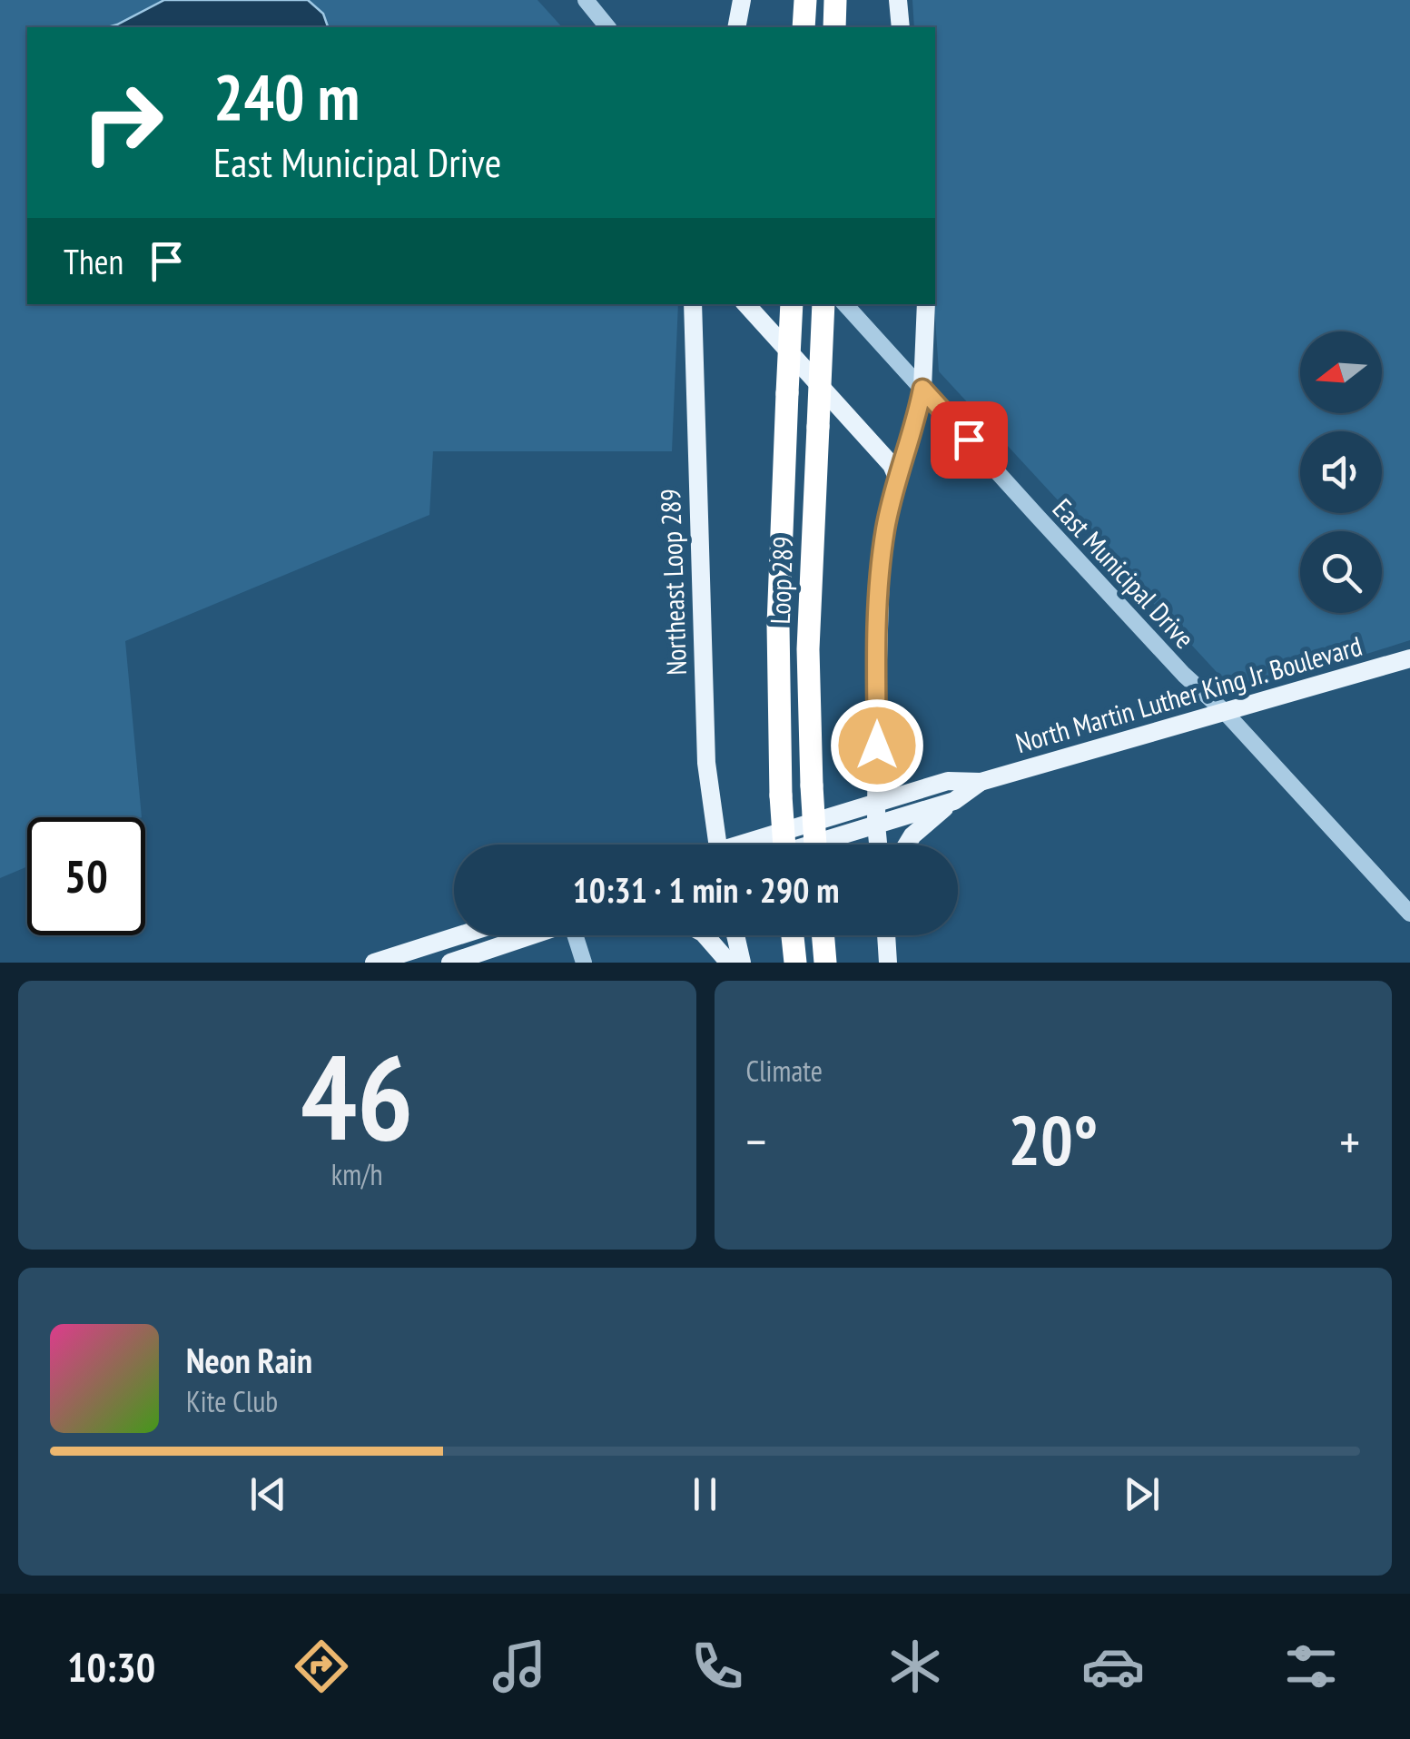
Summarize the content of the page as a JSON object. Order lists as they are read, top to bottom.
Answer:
{
  "streets": {
    "highway": ["Loop 289"],
    "main road": ["Northeast Loop 289", "North Martin Luther King Jr. Boulevard"],
    "street": ["East Municipal Drive"]
  },
  "crossings": [
    ["East Municipal Drive", "North Martin Luther King Jr. Boulevard"]
  ],
  "north": "left",
  "page": {
    "turn": ["240 m", "East Municipal Drive"],
    "then": "Then",
    "limit": "50",
    "trip": "10:31 · 1 min · 290 m",
    "tile": [
      ["46", "km/h"],
      "Climate"
    ],
    "heat": ["−", "20°", "+"],
    "song": ["Neon Rain", "Kite Club"],
    "tabs": "10:30"
  }
}
